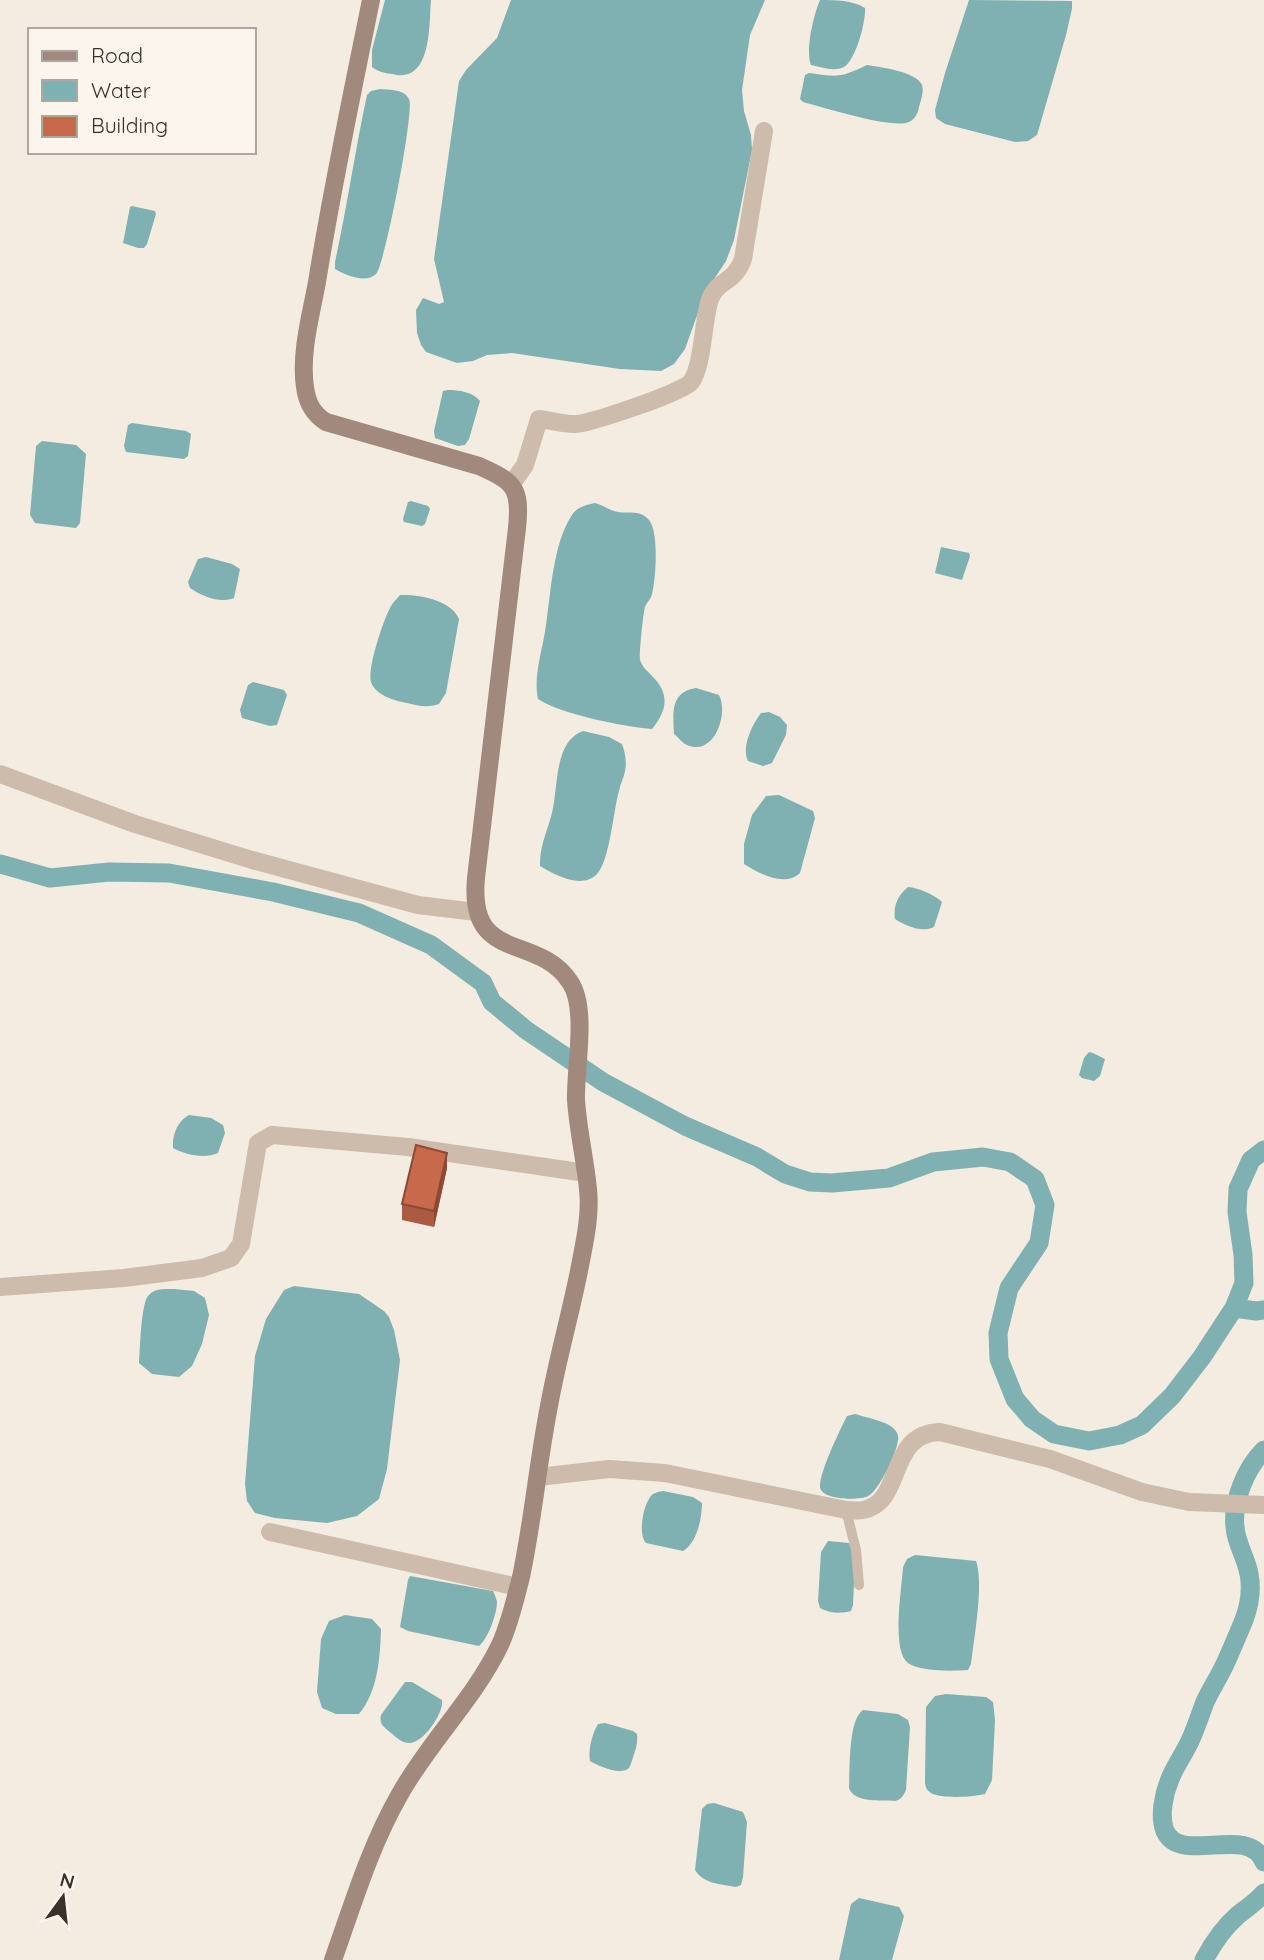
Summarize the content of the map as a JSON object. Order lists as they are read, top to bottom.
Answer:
{
  "legend": ["Road", "Water", "Building"],
  "north": "top"
}
